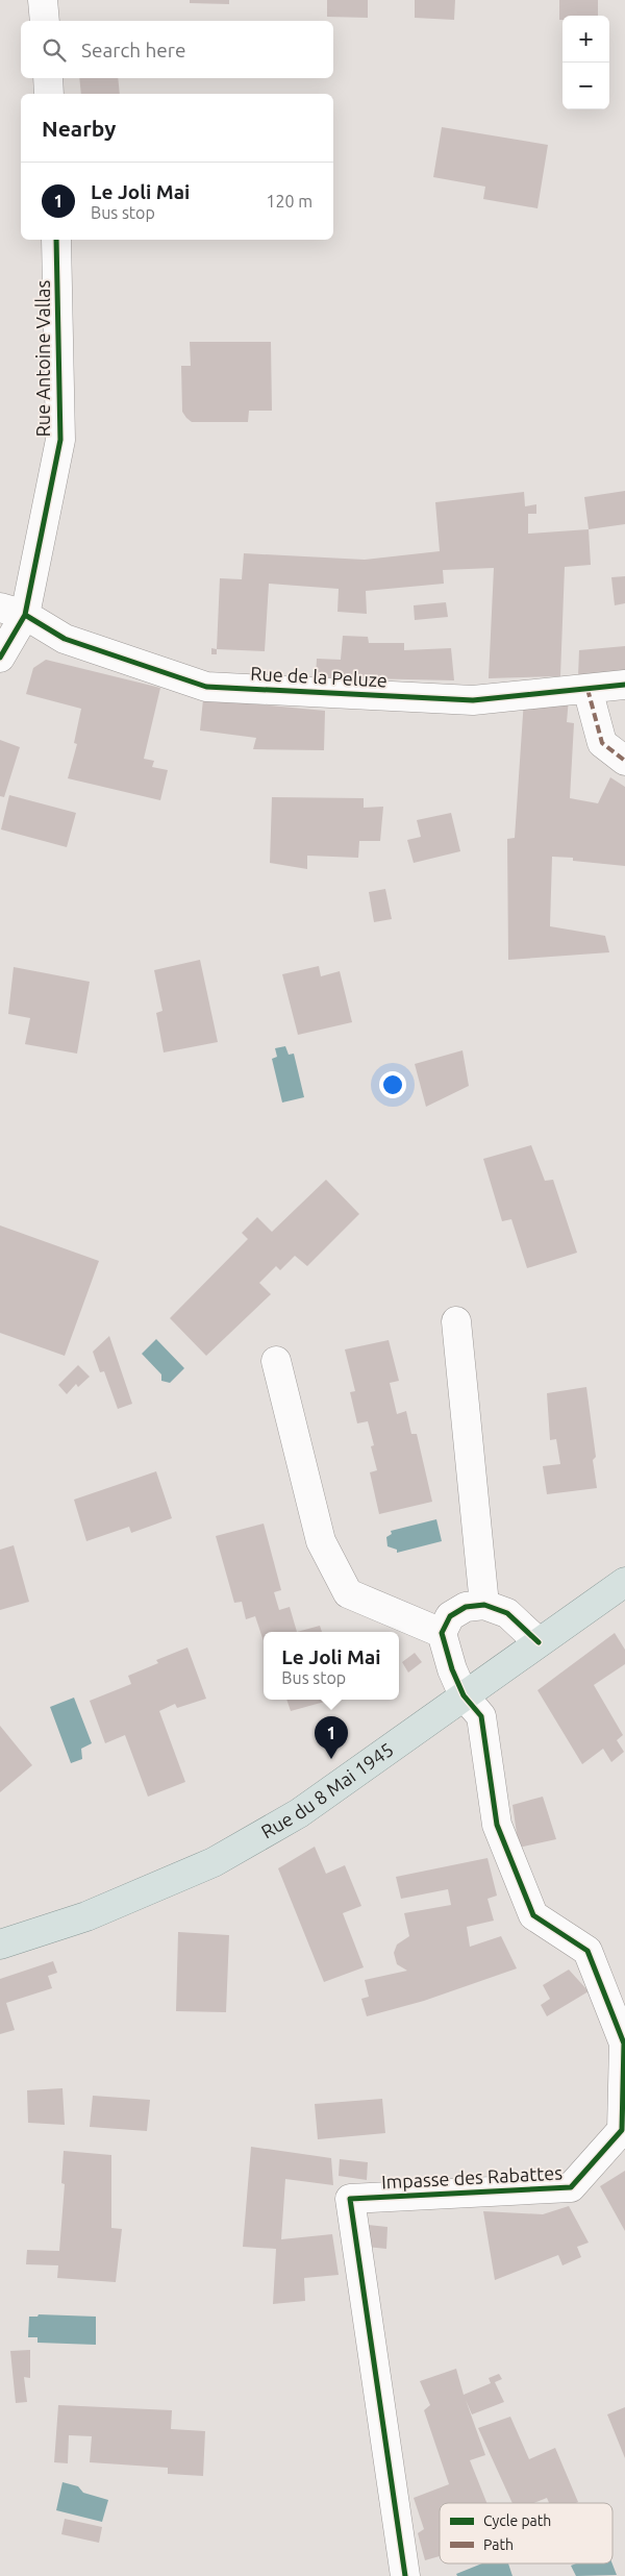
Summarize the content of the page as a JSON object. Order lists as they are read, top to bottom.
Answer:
{
  "streets": {
    "main road": ["Rue du 8 Mai 1945"],
    "street": ["Rue Antoine Vallas", "Rue de la Peluze", "Impasse des Rabattes"]
  },
  "crossings": [
    ["Rue Antoine Vallas", "Rue de la Peluze"],
    ["Rue du 8 Mai 1945", "Impasse des Rabattes"]
  ],
  "legend": ["Cycle path", "Path"],
  "page": {
    "map_buttons": ["+", "−"],
    "search": "Search here",
    "heading": "Nearby",
    "list": [
      {
        "mark": "1",
        "name": "Le Joli Mai",
        "note": "Bus stop",
        "value": "120 m"
      }
    ],
    "popup": ["Le Joli Mai", "Bus stop"],
    "pins": "1"
  }
}
